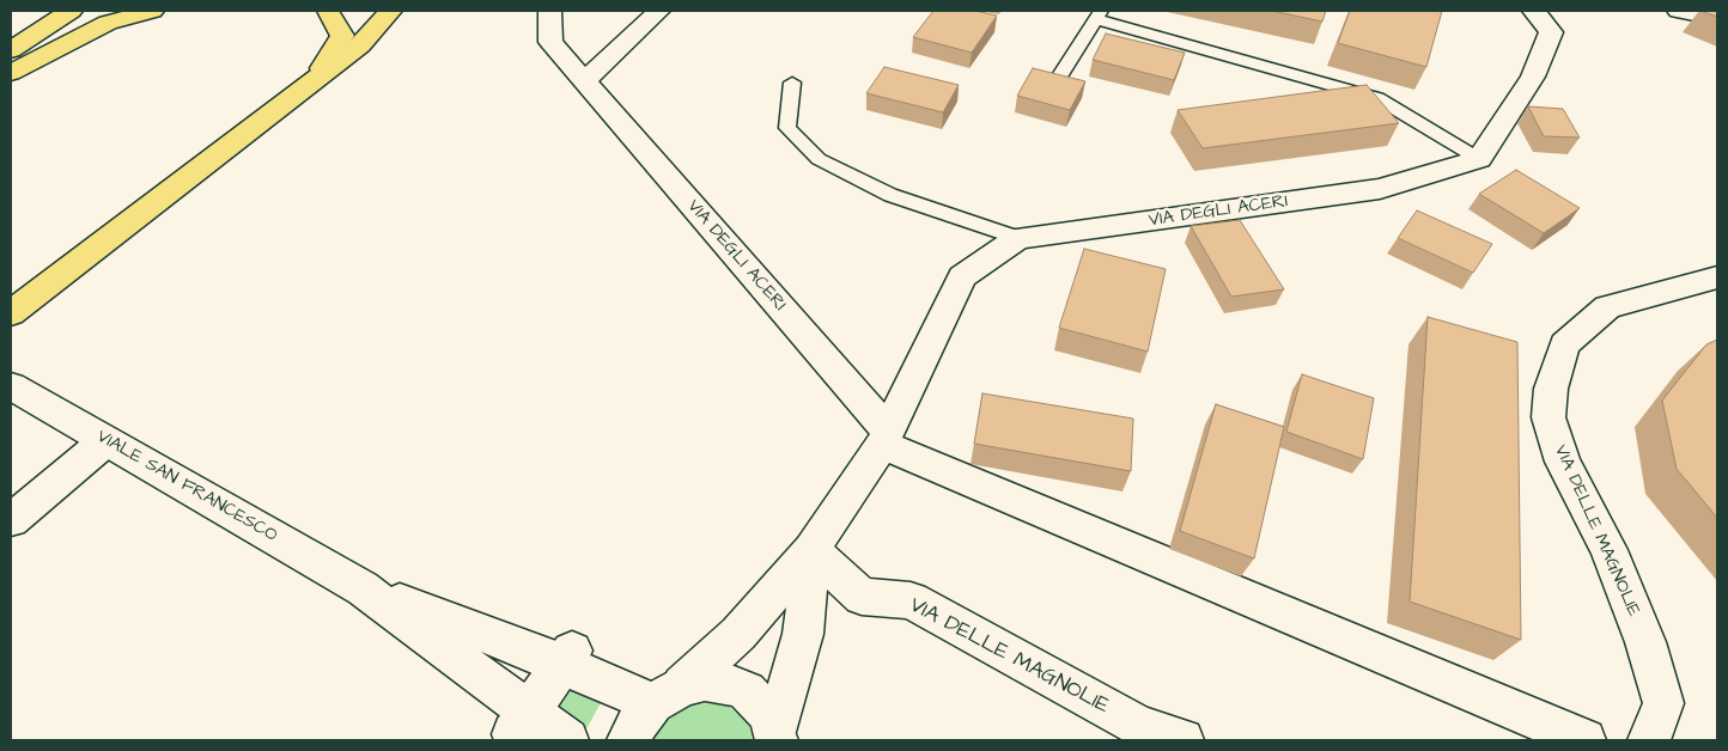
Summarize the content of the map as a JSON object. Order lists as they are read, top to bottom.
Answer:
{
  "streets": {
    "street": ["VIA DEGLI ACERI", "VIALE SAN FRANCESCO", "VIA DELLE MAGNOLIE"]
  },
  "crossings": [
    ["VIA DEGLI ACERI", "VIALE SAN FRANCESCO"],
    ["VIA DEGLI ACERI", "VIA DELLE MAGNOLIE"]
  ]
}
